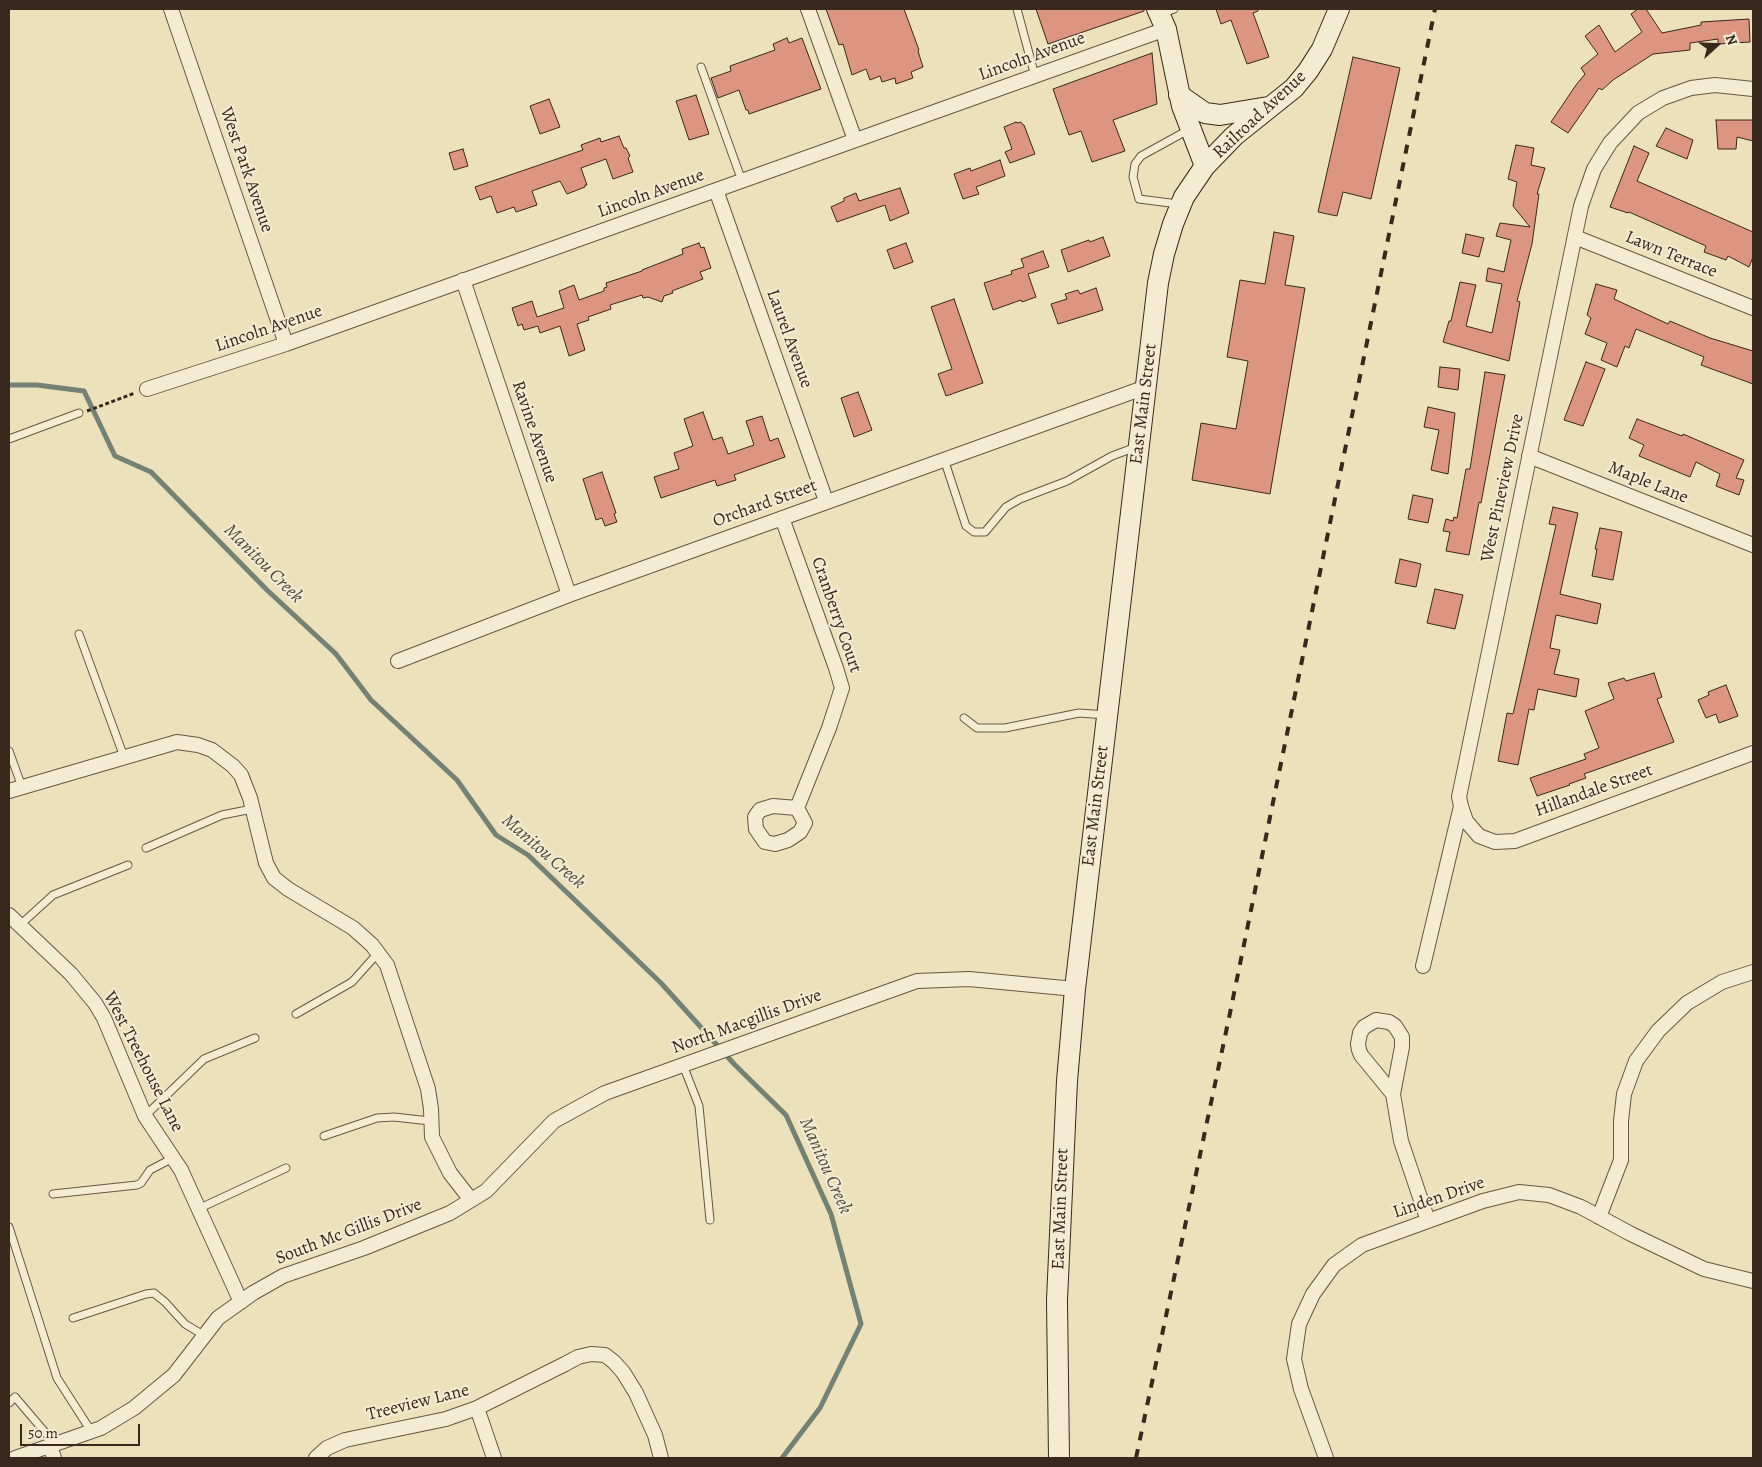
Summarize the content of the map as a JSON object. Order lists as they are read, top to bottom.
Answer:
{
  "streets": {
    "main road": ["Railroad Avenue", "East Main Street"],
    "street": [
      "Lincoln Avenue",
      "West Park Avenue",
      "Lawn Terrace",
      "Laurel Avenue",
      "Ravine Avenue",
      "Maple Lane",
      "West Pineview Drive",
      "Orchard Street",
      "Cranberry Court",
      "Hillandale Street",
      "North Macgillis Drive",
      "West Treehouse Lane",
      "Linden Drive",
      "South Mc Gillis Drive",
      "Treeview Lane"
    ]
  },
  "crossings": [
    ["Lincoln Avenue", "West Park Avenue"],
    ["Lincoln Avenue", "Laurel Avenue"],
    ["Lincoln Avenue", "Ravine Avenue"],
    ["Railroad Avenue", "East Main Street"],
    ["Lawn Terrace", "West Pineview Drive"],
    ["Laurel Avenue", "Orchard Street"],
    ["East Main Street", "Orchard Street"],
    ["East Main Street", "North Macgillis Drive"],
    ["Ravine Avenue", "Orchard Street"],
    ["Maple Lane", "West Pineview Drive"],
    ["West Pineview Drive", "Hillandale Street"],
    ["Orchard Street", "Cranberry Court"],
    ["North Macgillis Drive", "South Mc Gillis Drive"],
    ["West Treehouse Lane", "South Mc Gillis Drive"]
  ],
  "water": ["Manitou Creek"],
  "scale_bar": "50 m",
  "north": "right"
}
